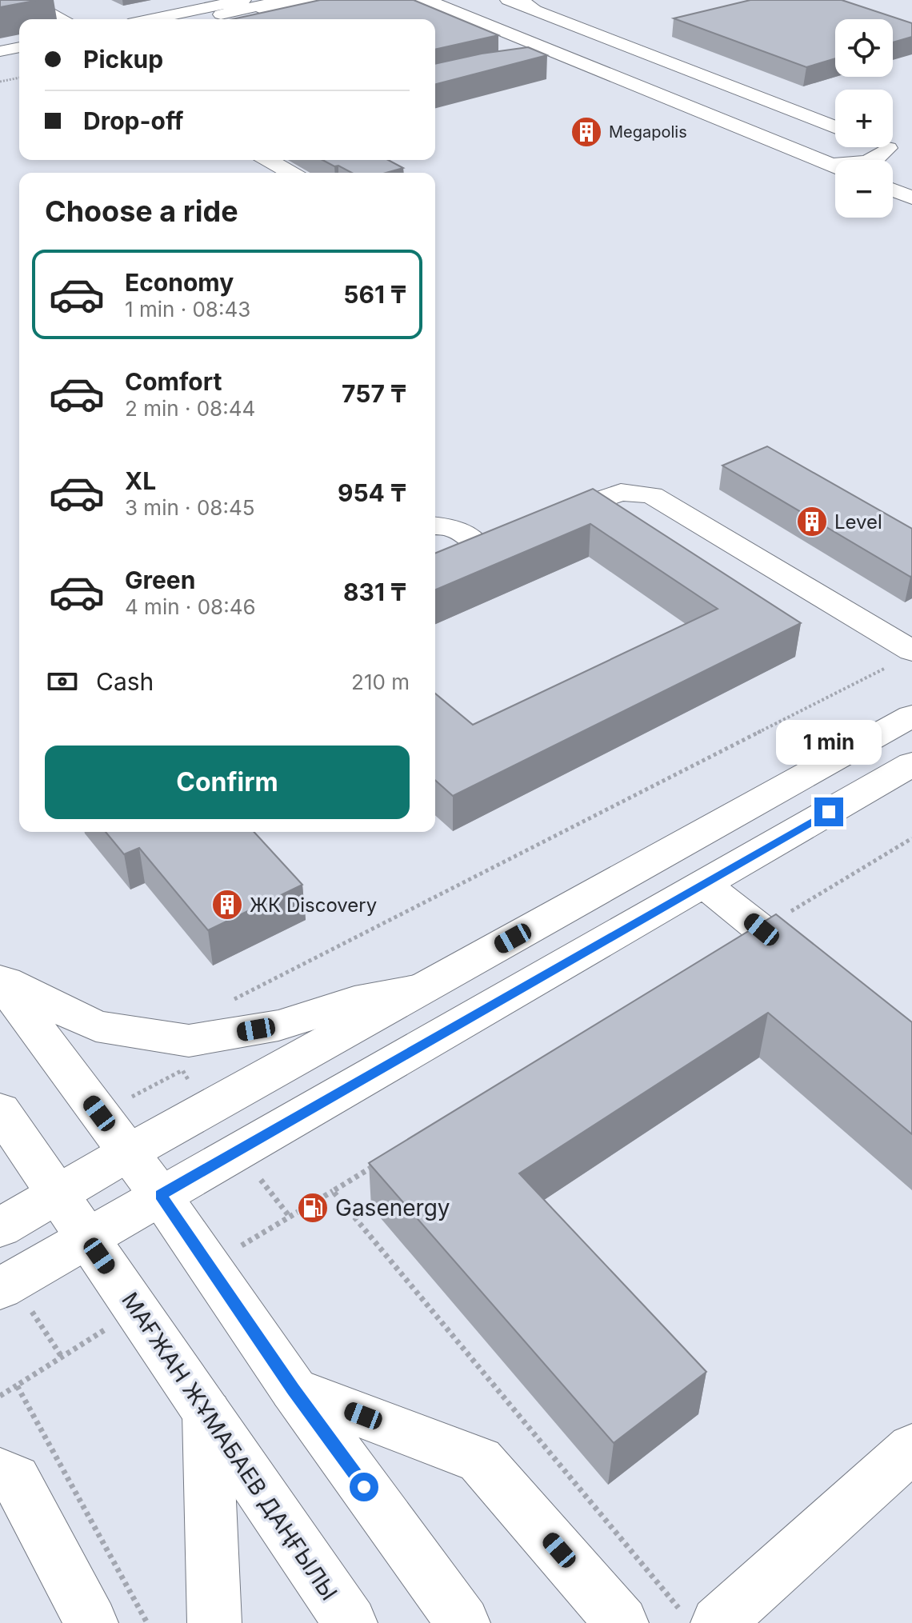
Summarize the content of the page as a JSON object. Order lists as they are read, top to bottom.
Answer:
{
  "streets": {
    "street": ["МАҒЖАН ЖҰМАБАЕВ ДАҢҒЫЛЫ"]
  },
  "places": {
    "building": ["Megapolis", "Level", "ЖК Discovery"],
    "fuel station": ["Gasenergy"]
  },
  "page": {
    "map_buttons": ["+", "−"],
    "banner": ["Pickup", "Drop-off"],
    "heading": "Choose a ride",
    "list": [
      {
        "name": "Economy",
        "note": "1 min · 08:43",
        "value": "561 ₸"
      },
      {
        "name": "Comfort",
        "note": "2 min · 08:44",
        "value": "757 ₸"
      },
      {
        "name": "XL",
        "note": "3 min · 08:45",
        "value": "954 ₸"
      },
      {
        "name": "Green",
        "note": "4 min · 08:46",
        "value": "831 ₸"
      }
    ],
    "pay": ["Cash", "210 m"],
    "bubble": "1 min",
    "buttons": "Confirm"
  }
}
